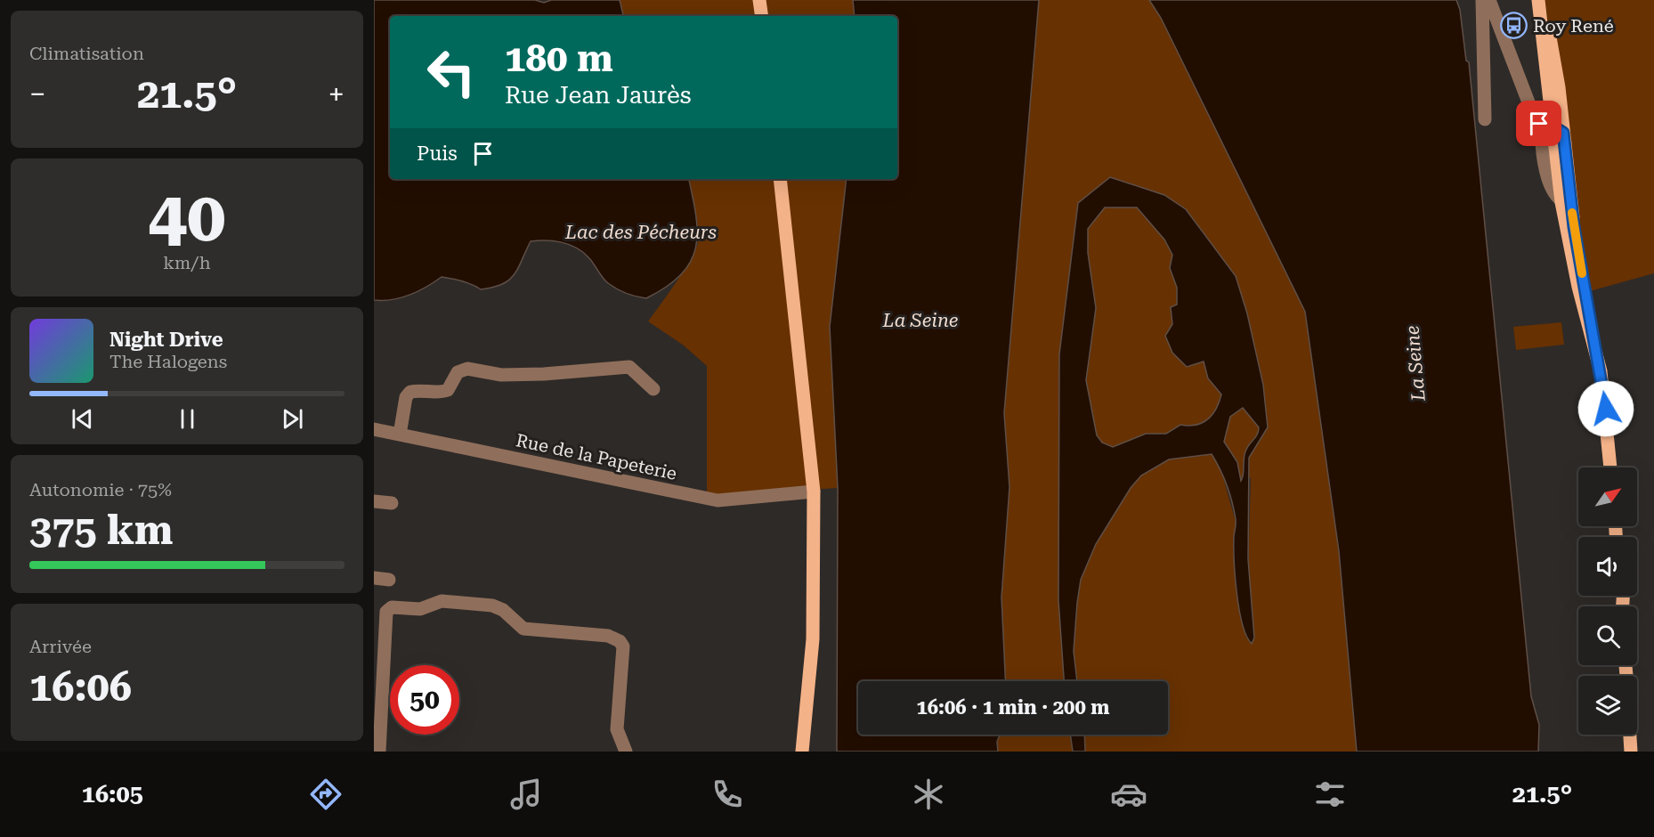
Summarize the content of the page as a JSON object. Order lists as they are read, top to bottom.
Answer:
{
  "streets": {
    "street": ["Rue de la Papeterie"]
  },
  "water": ["Lac des Pécheurs", "La Seine"],
  "places": {
    "bus stop": ["Roy René"]
  },
  "north": "top right",
  "page": {
    "tile": [
      "Climatisation",
      ["40", "km/h"],
      ["Autonomie · 75%", "375 km"],
      ["Arrivée", "16:06"]
    ],
    "turn": ["180 m", "Rue Jean Jaurès"],
    "heat": ["−", "21.5°", "+"],
    "then": "Puis",
    "song": ["Night Drive", "The Halogens"],
    "limit": "50",
    "trip": "16:06 · 1 min · 200 m",
    "tabs": ["16:05", "21.5°"]
  }
}
